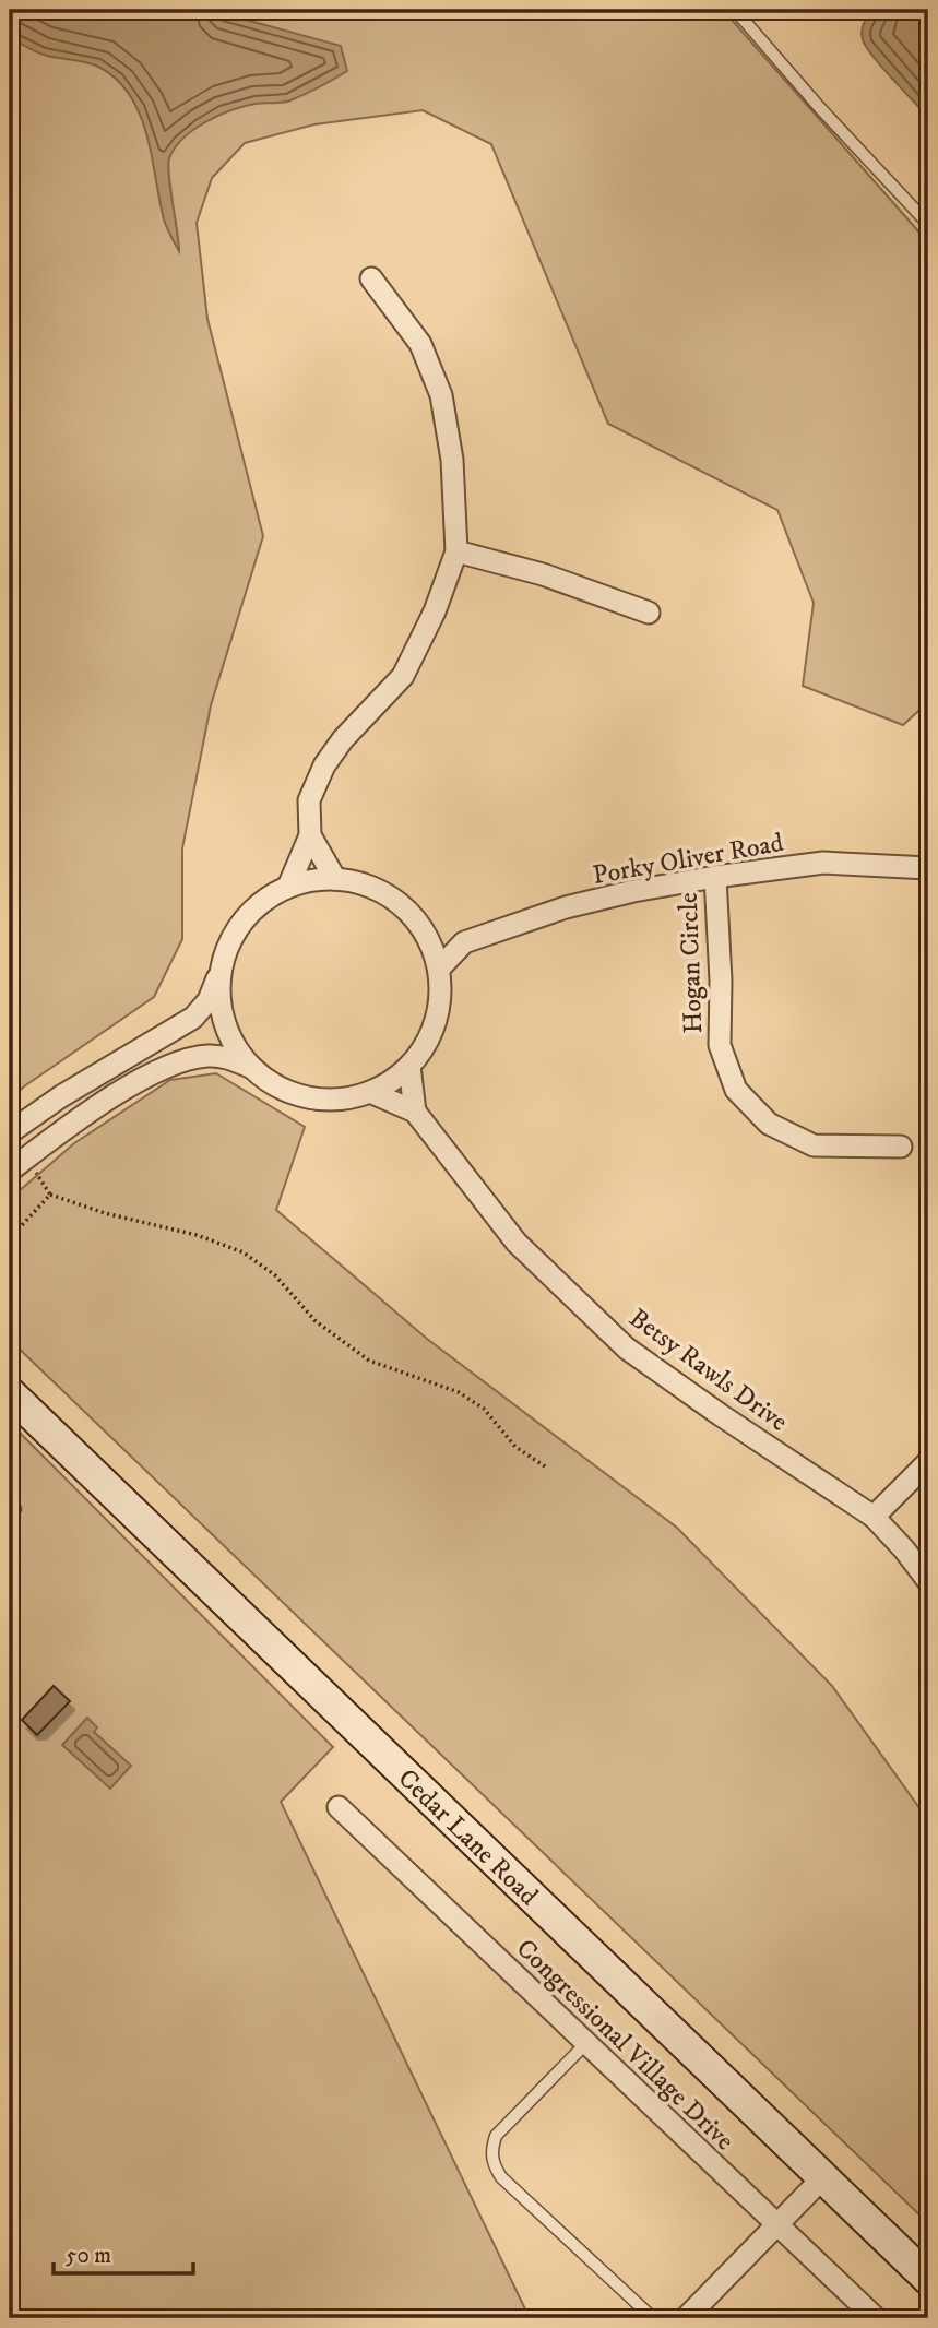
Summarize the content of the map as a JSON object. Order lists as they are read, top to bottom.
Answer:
{
  "streets": {
    "street": [
      "Porky Oliver Road",
      "Hogan Circle",
      "Betsy Rawls Drive",
      "Cedar Lane Road",
      "Congressional Village Drive"
    ]
  },
  "crossings": [
    ["Porky Oliver Road", "Hogan Circle"],
    ["Porky Oliver Road", "Betsy Rawls Drive"]
  ],
  "scale_bar": "50 m"
}
